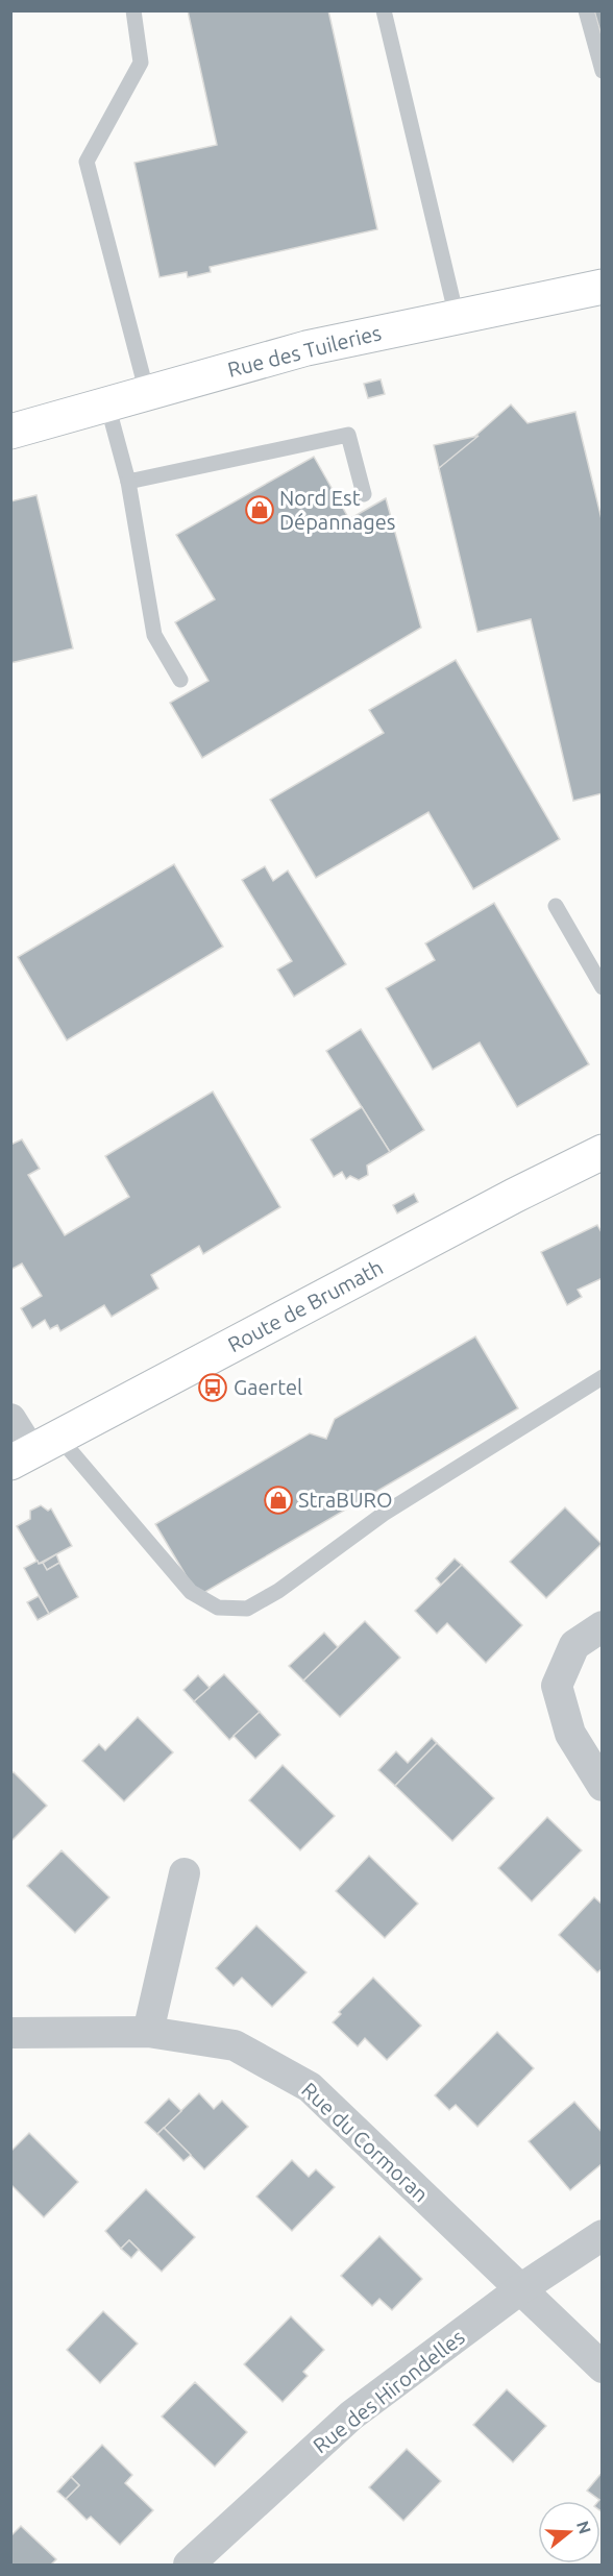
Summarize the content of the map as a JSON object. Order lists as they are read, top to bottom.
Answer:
{
  "streets": {
    "street": [
      "Rue des Tuileries",
      "Route de Brumath",
      "Rue du Cormoran",
      "Rue des Hirondelles"
    ]
  },
  "crossings": [
    ["Rue du Cormoran", "Rue des Hirondelles"]
  ],
  "places": {
    "shop": ["Nord Est Dépannages", "StraBURO"],
    "bus stop": ["Gaertel"]
  },
  "north": "right"
}
